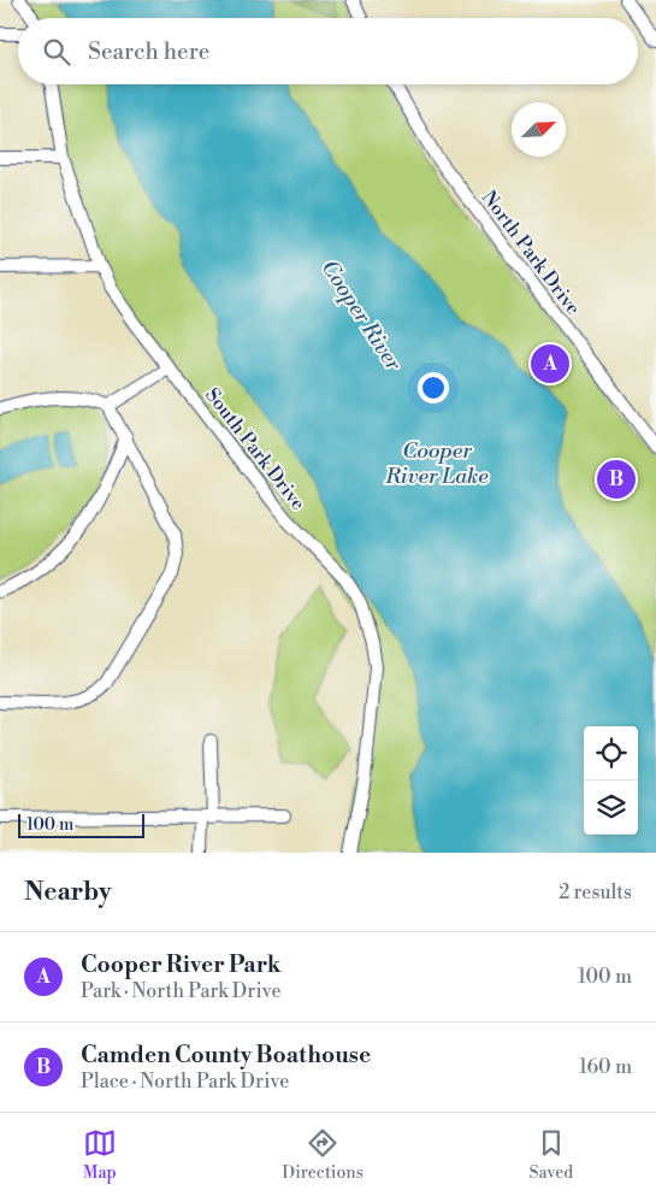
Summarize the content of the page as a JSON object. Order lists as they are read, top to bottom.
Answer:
{
  "streets": {
    "street": ["North Park Drive", "South Park Drive"]
  },
  "water": ["Cooper River", "Cooper River Lake"],
  "scale_bar": "100 m",
  "north": "top right",
  "page": {
    "search": "Search here",
    "pins": ["A", "B"],
    "scale": "100 m",
    "heading": ["Nearby", "2 results"],
    "list": [
      {
        "mark": "A",
        "name": "Cooper River Park",
        "note": "Park · North Park Drive",
        "value": "100 m"
      },
      {
        "mark": "B",
        "name": "Camden County Boathouse",
        "note": "Place · North Park Drive",
        "value": "160 m"
      }
    ],
    "nav": ["Map", "Directions", "Saved"]
  }
}
